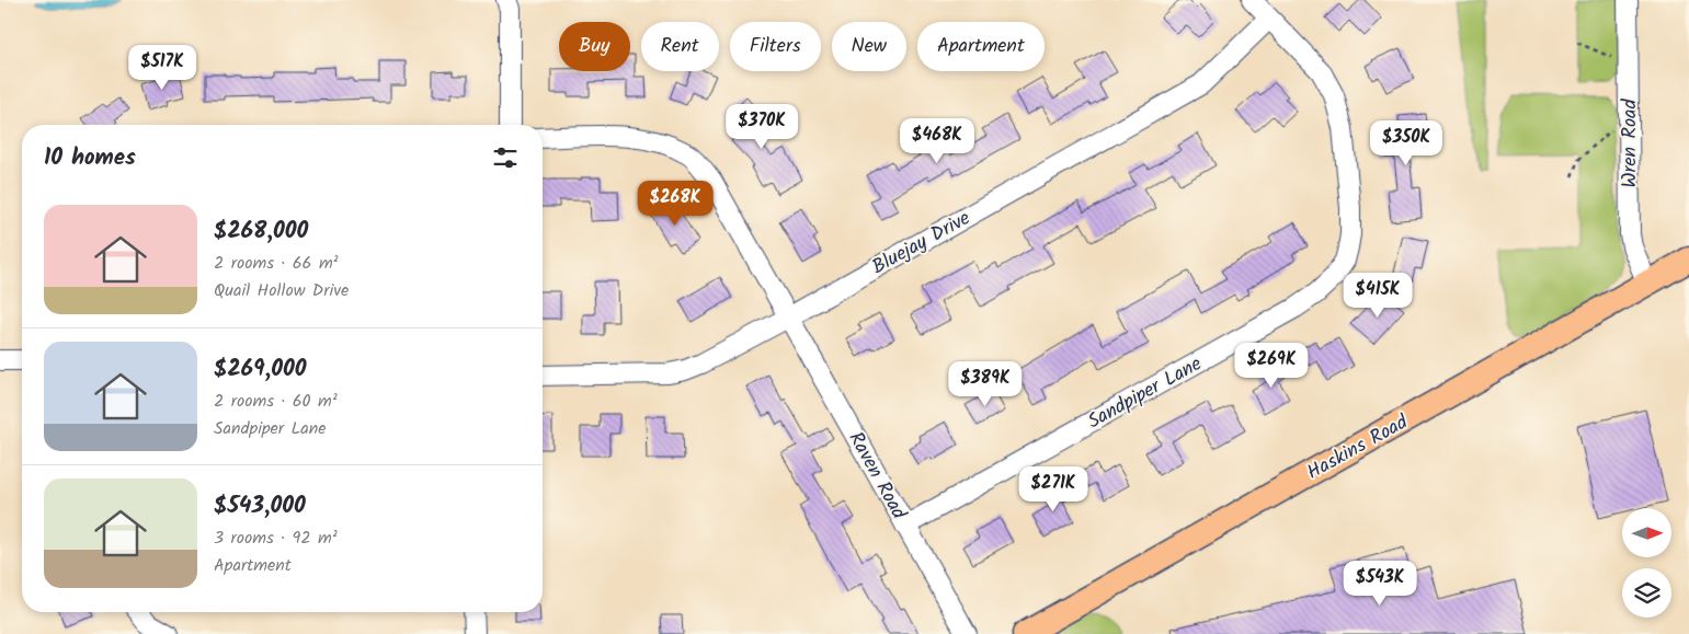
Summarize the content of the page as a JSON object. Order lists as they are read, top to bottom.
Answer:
{
  "streets": {
    "main road": ["Haskins Road"],
    "street": [
      "Wren Road",
      "Bluejay Drive",
      "Sandpiper Lane",
      "Raven Road"
    ]
  },
  "crossings": [
    ["Wren Road", "Haskins Road"],
    ["Bluejay Drive", "Sandpiper Lane"],
    ["Bluejay Drive", "Raven Road"],
    ["Sandpiper Lane", "Raven Road"]
  ],
  "north": "right",
  "page": {
    "chip": [
      "Buy",
      "Rent",
      "Filters",
      "New",
      "Apartment"
    ],
    "price": [
      "$517K",
      "$370K",
      "$468K",
      "$350K",
      "$268K",
      "$415K",
      "$269K",
      "$389K",
      "$271K",
      "$543K"
    ],
    "heading": "10 homes",
    "list": [
      {
        "name": "$268,000",
        "note": "2 rooms · 66 m² · Quail Hollow Drive"
      },
      {
        "name": "$269,000",
        "note": "2 rooms · 60 m² · Sandpiper Lane"
      },
      {
        "name": "$543,000",
        "note": "3 rooms · 92 m² · Apartment"
      }
    ]
  }
}
